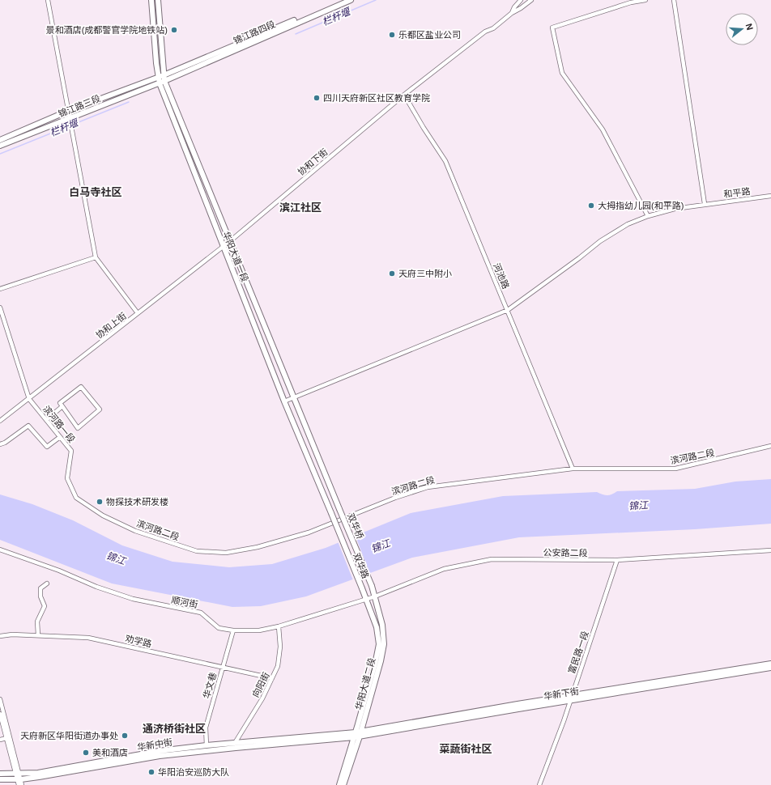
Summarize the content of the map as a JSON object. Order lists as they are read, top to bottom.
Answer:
{
  "streets": {
    "main road": [
      "锦江路四段",
      "锦江路三段",
      "华阳大道一段",
      "双华桥",
      "双华路",
      "华阳大道二段",
      "华新下街",
      "华新中街"
    ],
    "street": [
      "协和下街",
      "和平路",
      "河池路",
      "协和上街",
      "滨河路一段",
      "滨河路二段",
      "公安路二段",
      "顺河街",
      "劝学路",
      "富民路一段",
      "向阳街",
      "华文巷"
    ]
  },
  "crossings": [
    ["锦江路四段", "锦江路三段"],
    ["锦江路四段", "华阳大道一段"],
    ["锦江路三段", "华阳大道一段"],
    ["协和下街", "华阳大道一段"],
    ["协和下街", "河池路"],
    ["协和下街", "协和上街"],
    ["和平路", "华阳大道一段"],
    ["和平路", "河池路"],
    ["华阳大道一段", "协和上街"],
    ["华阳大道一段", "双华桥"],
    ["华阳大道一段", "双华路"],
    ["河池路", "滨河路二段"],
    ["协和上街", "滨河路一段"],
    ["滨河路一段", "滨河路二段"],
    ["双华桥", "华阳大道二段"],
    ["公安路二段", "顺河街"],
    ["公安路二段", "富民路一段"],
    ["公安路二段", "华阳大道二段"],
    ["双华路", "华阳大道二段"],
    ["顺河街", "华阳大道二段"],
    ["顺河街", "向阳街"],
    ["顺河街", "华文巷"],
    ["劝学路", "向阳街"],
    ["劝学路", "华文巷"],
    ["富民路一段", "华新下街"],
    ["华阳大道二段", "华新中街"],
    ["向阳街", "华新中街"],
    ["华文巷", "华新中街"]
  ],
  "districts": [
    "白马寺社区",
    "滨江社区",
    "通济桥街社区",
    "菜蔬街社区"
  ],
  "water": ["栏杆堰", "锦江"],
  "places": [
    "景和酒店(成都警官学院地铁站)",
    "乐都区盐业公司",
    "四川天府新区社区教育学院",
    "大拇指幼儿园(和平路)",
    "天府三中附小",
    "物探技术研发楼",
    "天府新区华阳街道办事处",
    "美和酒店",
    "华阳治安巡防大队"
  ],
  "north": "right"
}
